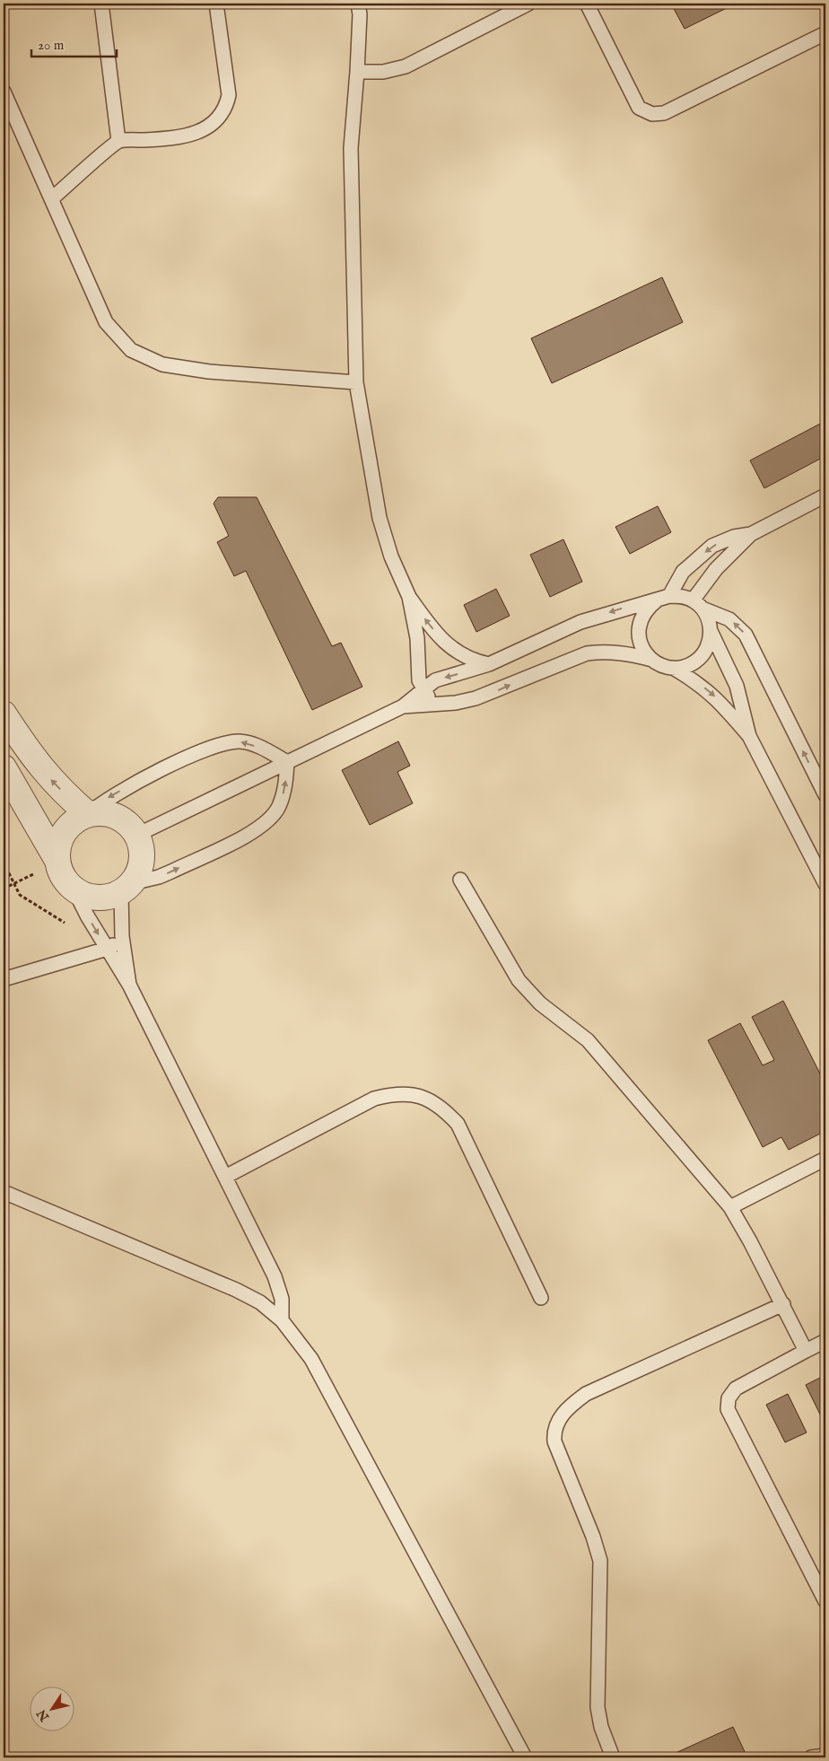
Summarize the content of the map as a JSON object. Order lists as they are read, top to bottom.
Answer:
{
  "scale_bar": "20 m",
  "north": "bottom left"
}
